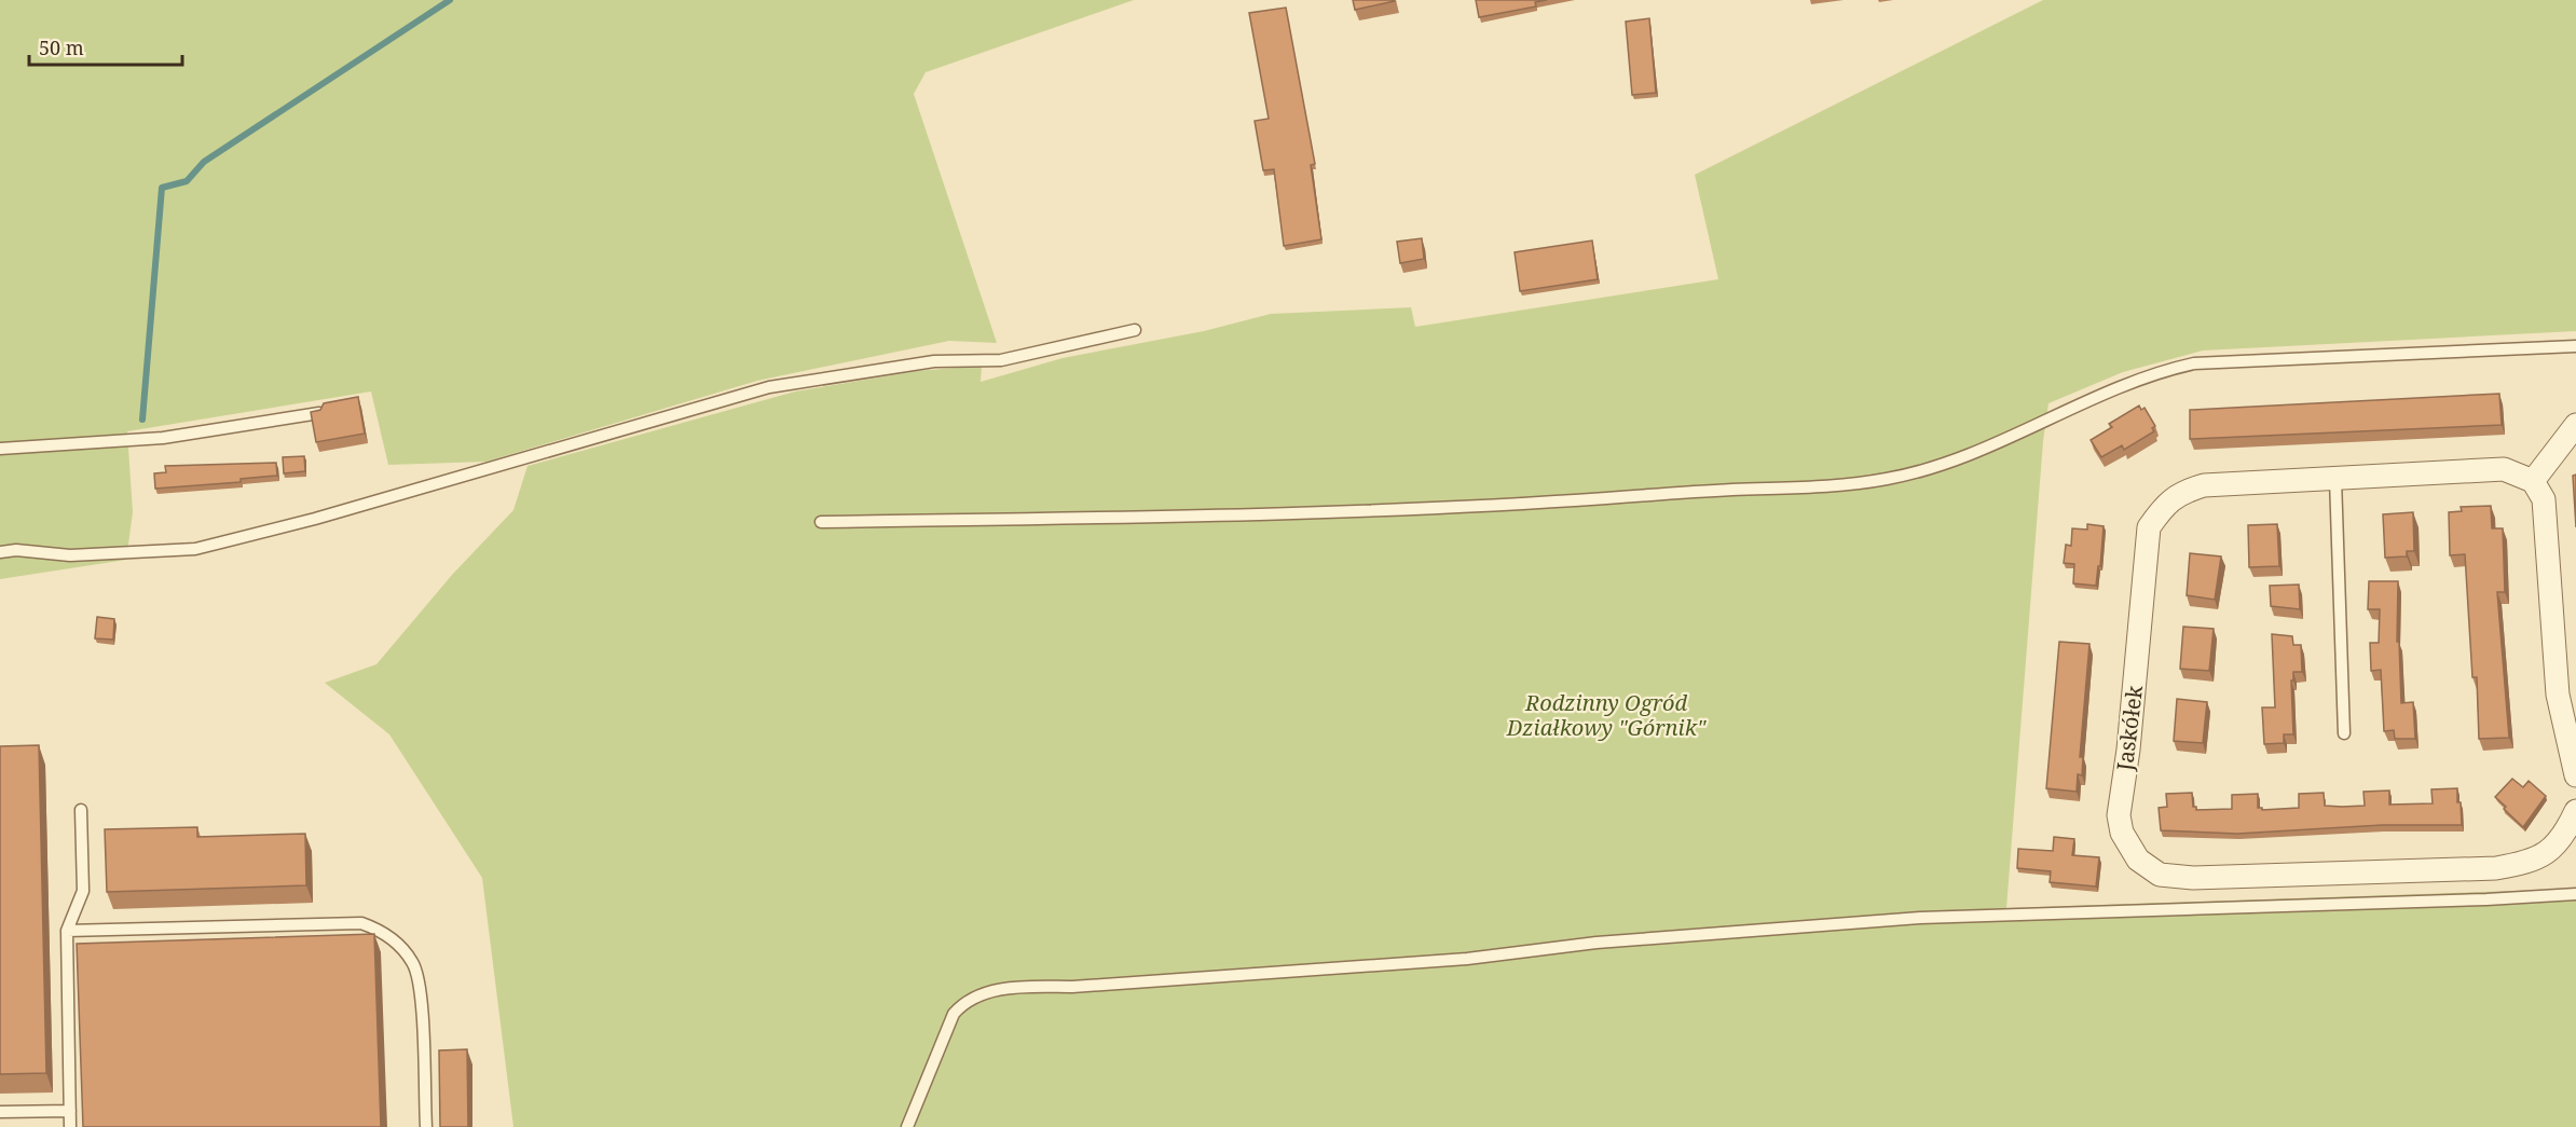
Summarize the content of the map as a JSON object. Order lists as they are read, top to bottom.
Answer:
{
  "streets": {
    "street": ["Jaskółek"]
  },
  "parks": ["Rodzinny Ogród Działkowy \"Górnik\""],
  "scale_bar": "50 m"
}
